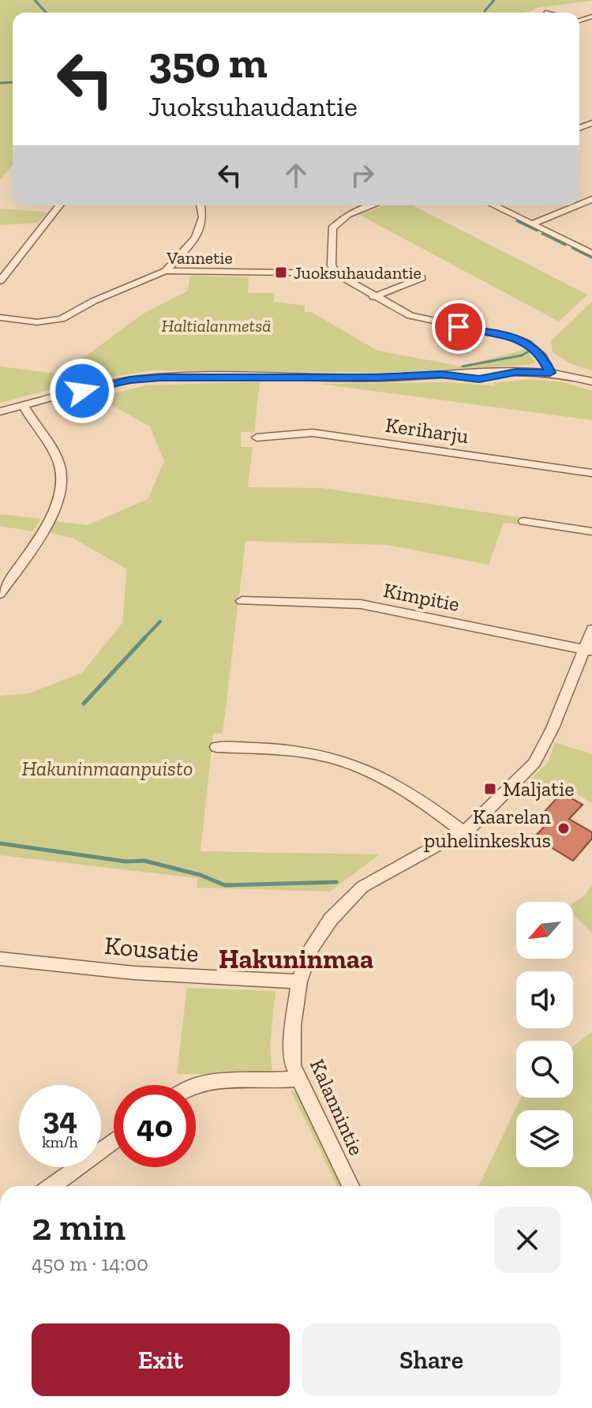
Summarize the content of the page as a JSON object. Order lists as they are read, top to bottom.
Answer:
{
  "streets": {
    "street": [
      "Vannetie",
      "Keriharju",
      "Kimpitie",
      "Kousatie",
      "Kalannintie"
    ]
  },
  "crossings": [
    ["Kimpitie", "Kalannintie"],
    ["Kousatie", "Kalannintie"]
  ],
  "districts": ["Hakuninmaa"],
  "parks": ["Haltialanmetsä", "Hakuninmaanpuisto"],
  "places": {
    "transit": ["Juoksuhaudantie", "Maljatie"],
    "other": ["Kaarelan puhelinkeskus"]
  },
  "north": "bottom left",
  "page": {
    "turn": ["350 m", "Juoksuhaudantie"],
    "speed": "34 km/h",
    "limit": "40",
    "heading": ["2 min", "450 m · 14:00"],
    "buttons": ["Exit", "Share"]
  }
}
